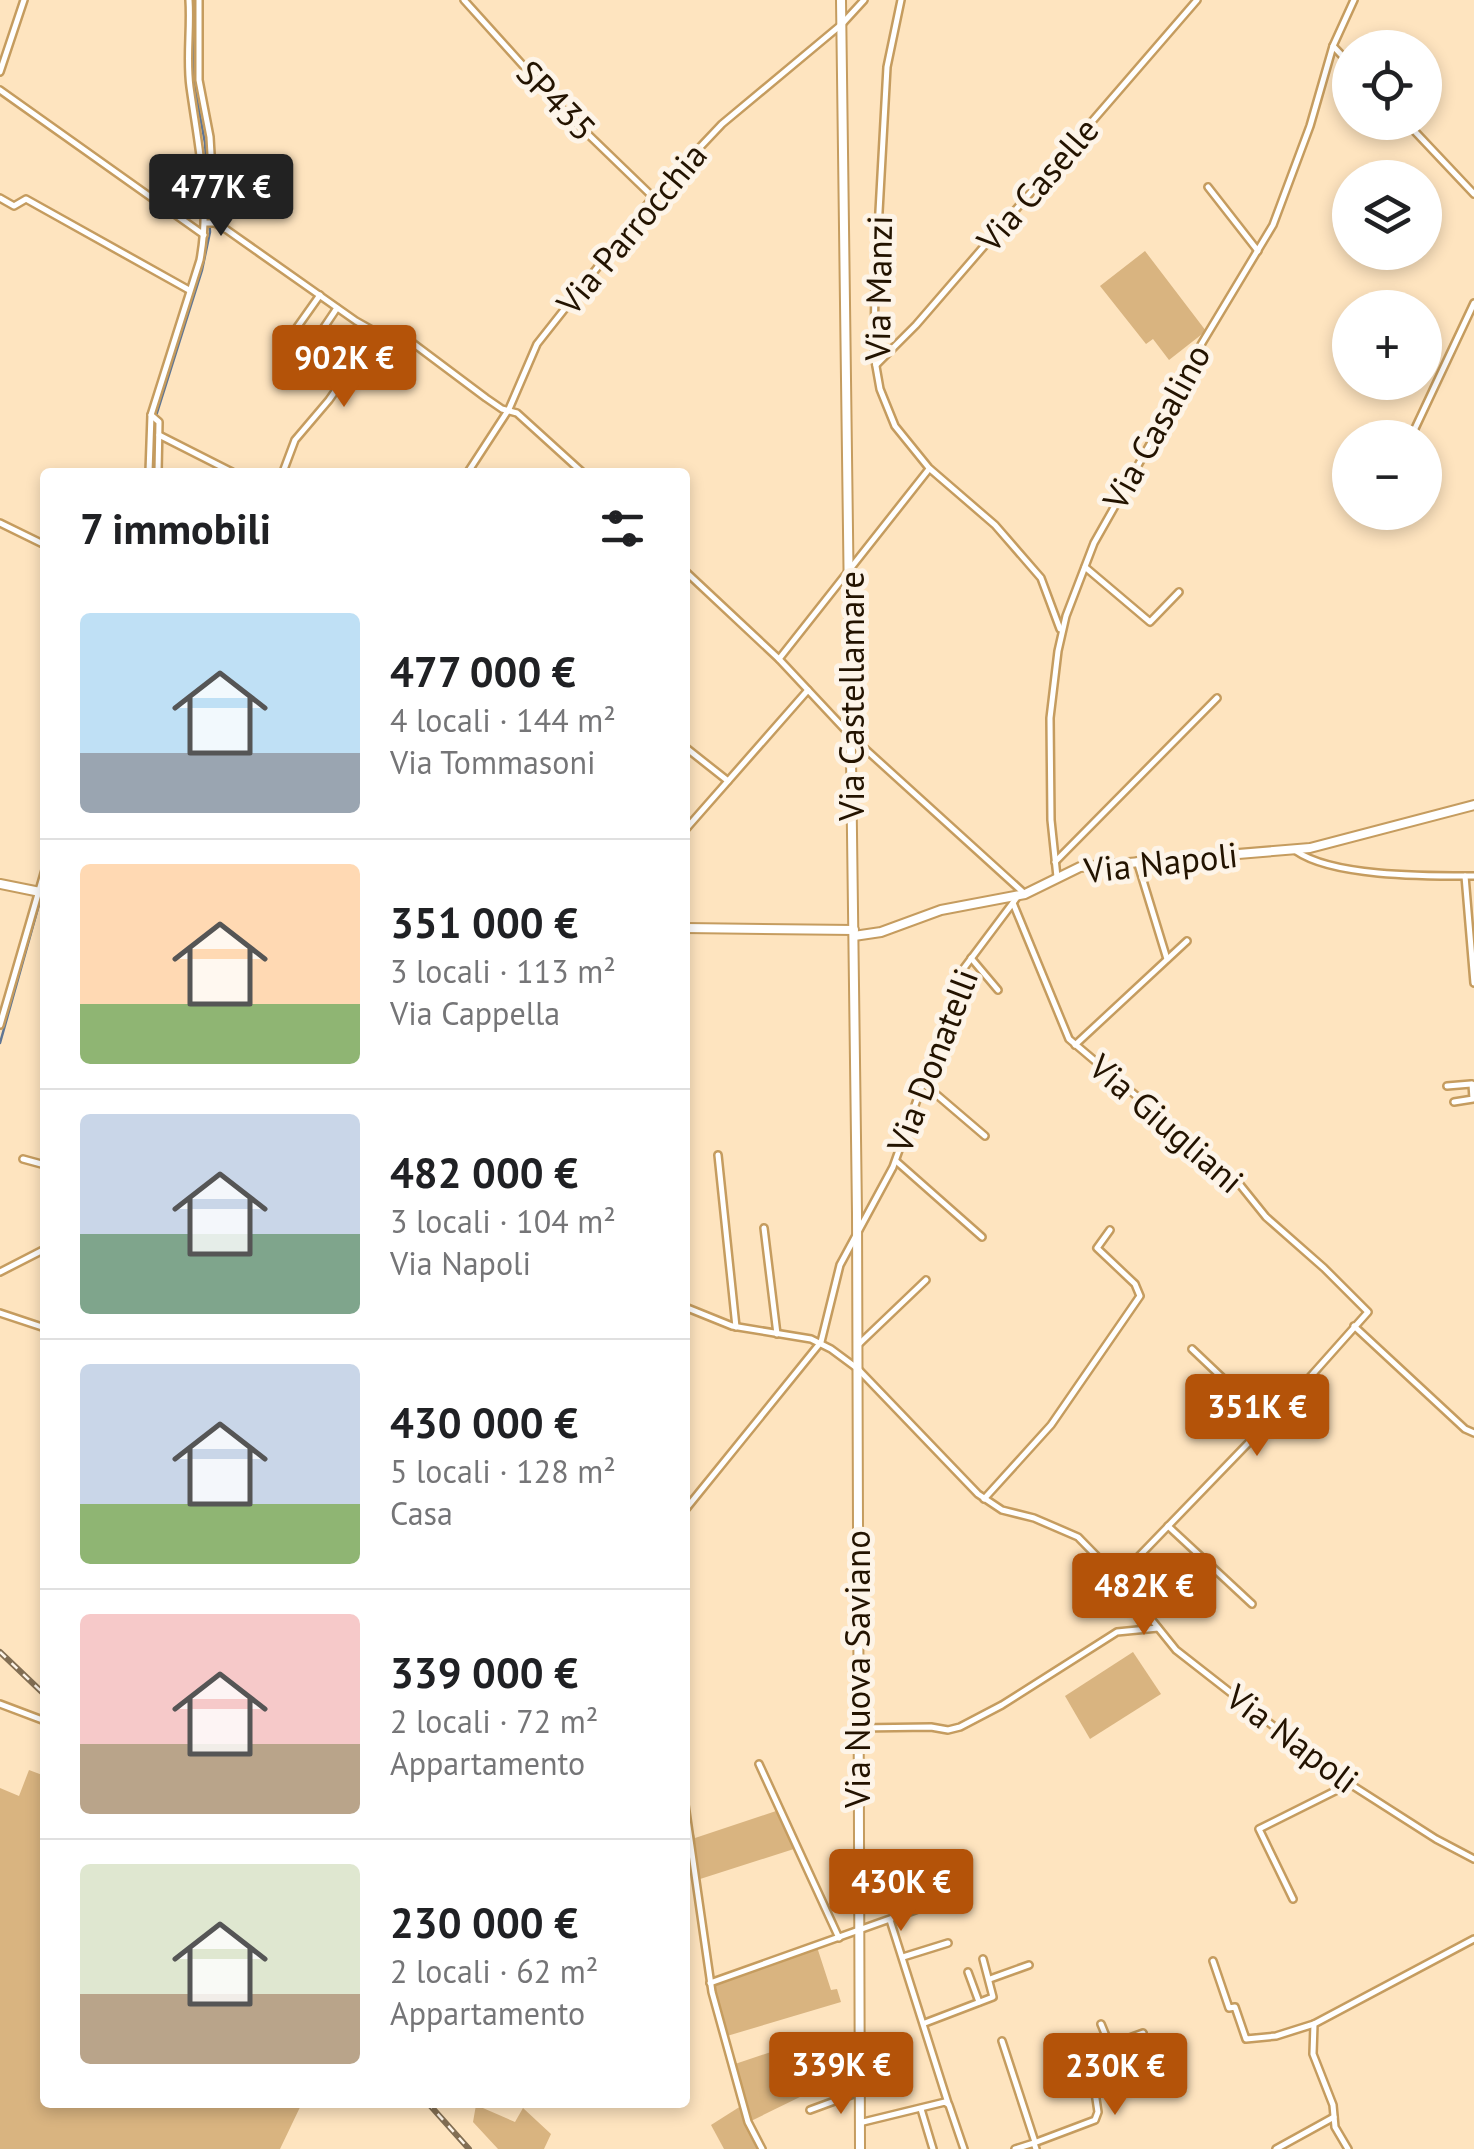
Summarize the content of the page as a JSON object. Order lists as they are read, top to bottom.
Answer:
{
  "streets": {
    "main road": ["Via Castellamare", "Via Napoli", "Via Nuova Saviano"],
    "street": [
      "SP435",
      "Via Caselle",
      "Via Parrocchia",
      "Via Manzi",
      "Via Casalino",
      "Via Donatelli",
      "Via Giugliani"
    ]
  },
  "crossings": [
    ["SP435", "Via Parrocchia"],
    ["Via Caselle", "Via Manzi"],
    ["Via Parrocchia", "Via Castellamare"],
    ["Via Manzi", "Via Casalino"],
    ["Via Casalino", "Via Napoli"],
    ["Via Castellamare", "Via Napoli"],
    ["Via Castellamare", "Via Donatelli"],
    ["Via Castellamare", "Via Nuova Saviano"],
    ["Via Napoli", "Via Donatelli"],
    ["Via Napoli", "Via Giugliani"],
    ["Via Napoli", "Via Nuova Saviano"],
    ["Via Donatelli", "Via Giugliani"]
  ],
  "page": {
    "map_buttons": ["+", "−"],
    "price": [
      "477K €",
      "902K €",
      "351K €",
      "482K €",
      "430K €",
      "339K €",
      "230K €"
    ],
    "heading": "7 immobili",
    "list": [
      {
        "name": "477 000 €",
        "note": "4 locali · 144 m² · Via Tommasoni"
      },
      {
        "name": "351 000 €",
        "note": "3 locali · 113 m² · Via Cappella"
      },
      {
        "name": "482 000 €",
        "note": "3 locali · 104 m² · Via Napoli"
      },
      {
        "name": "430 000 €",
        "note": "5 locali · 128 m² · Casa"
      },
      {
        "name": "339 000 €",
        "note": "2 locali · 72 m² · Appartamento"
      },
      {
        "name": "230 000 €",
        "note": "2 locali · 62 m² · Appartamento"
      }
    ]
  }
}
